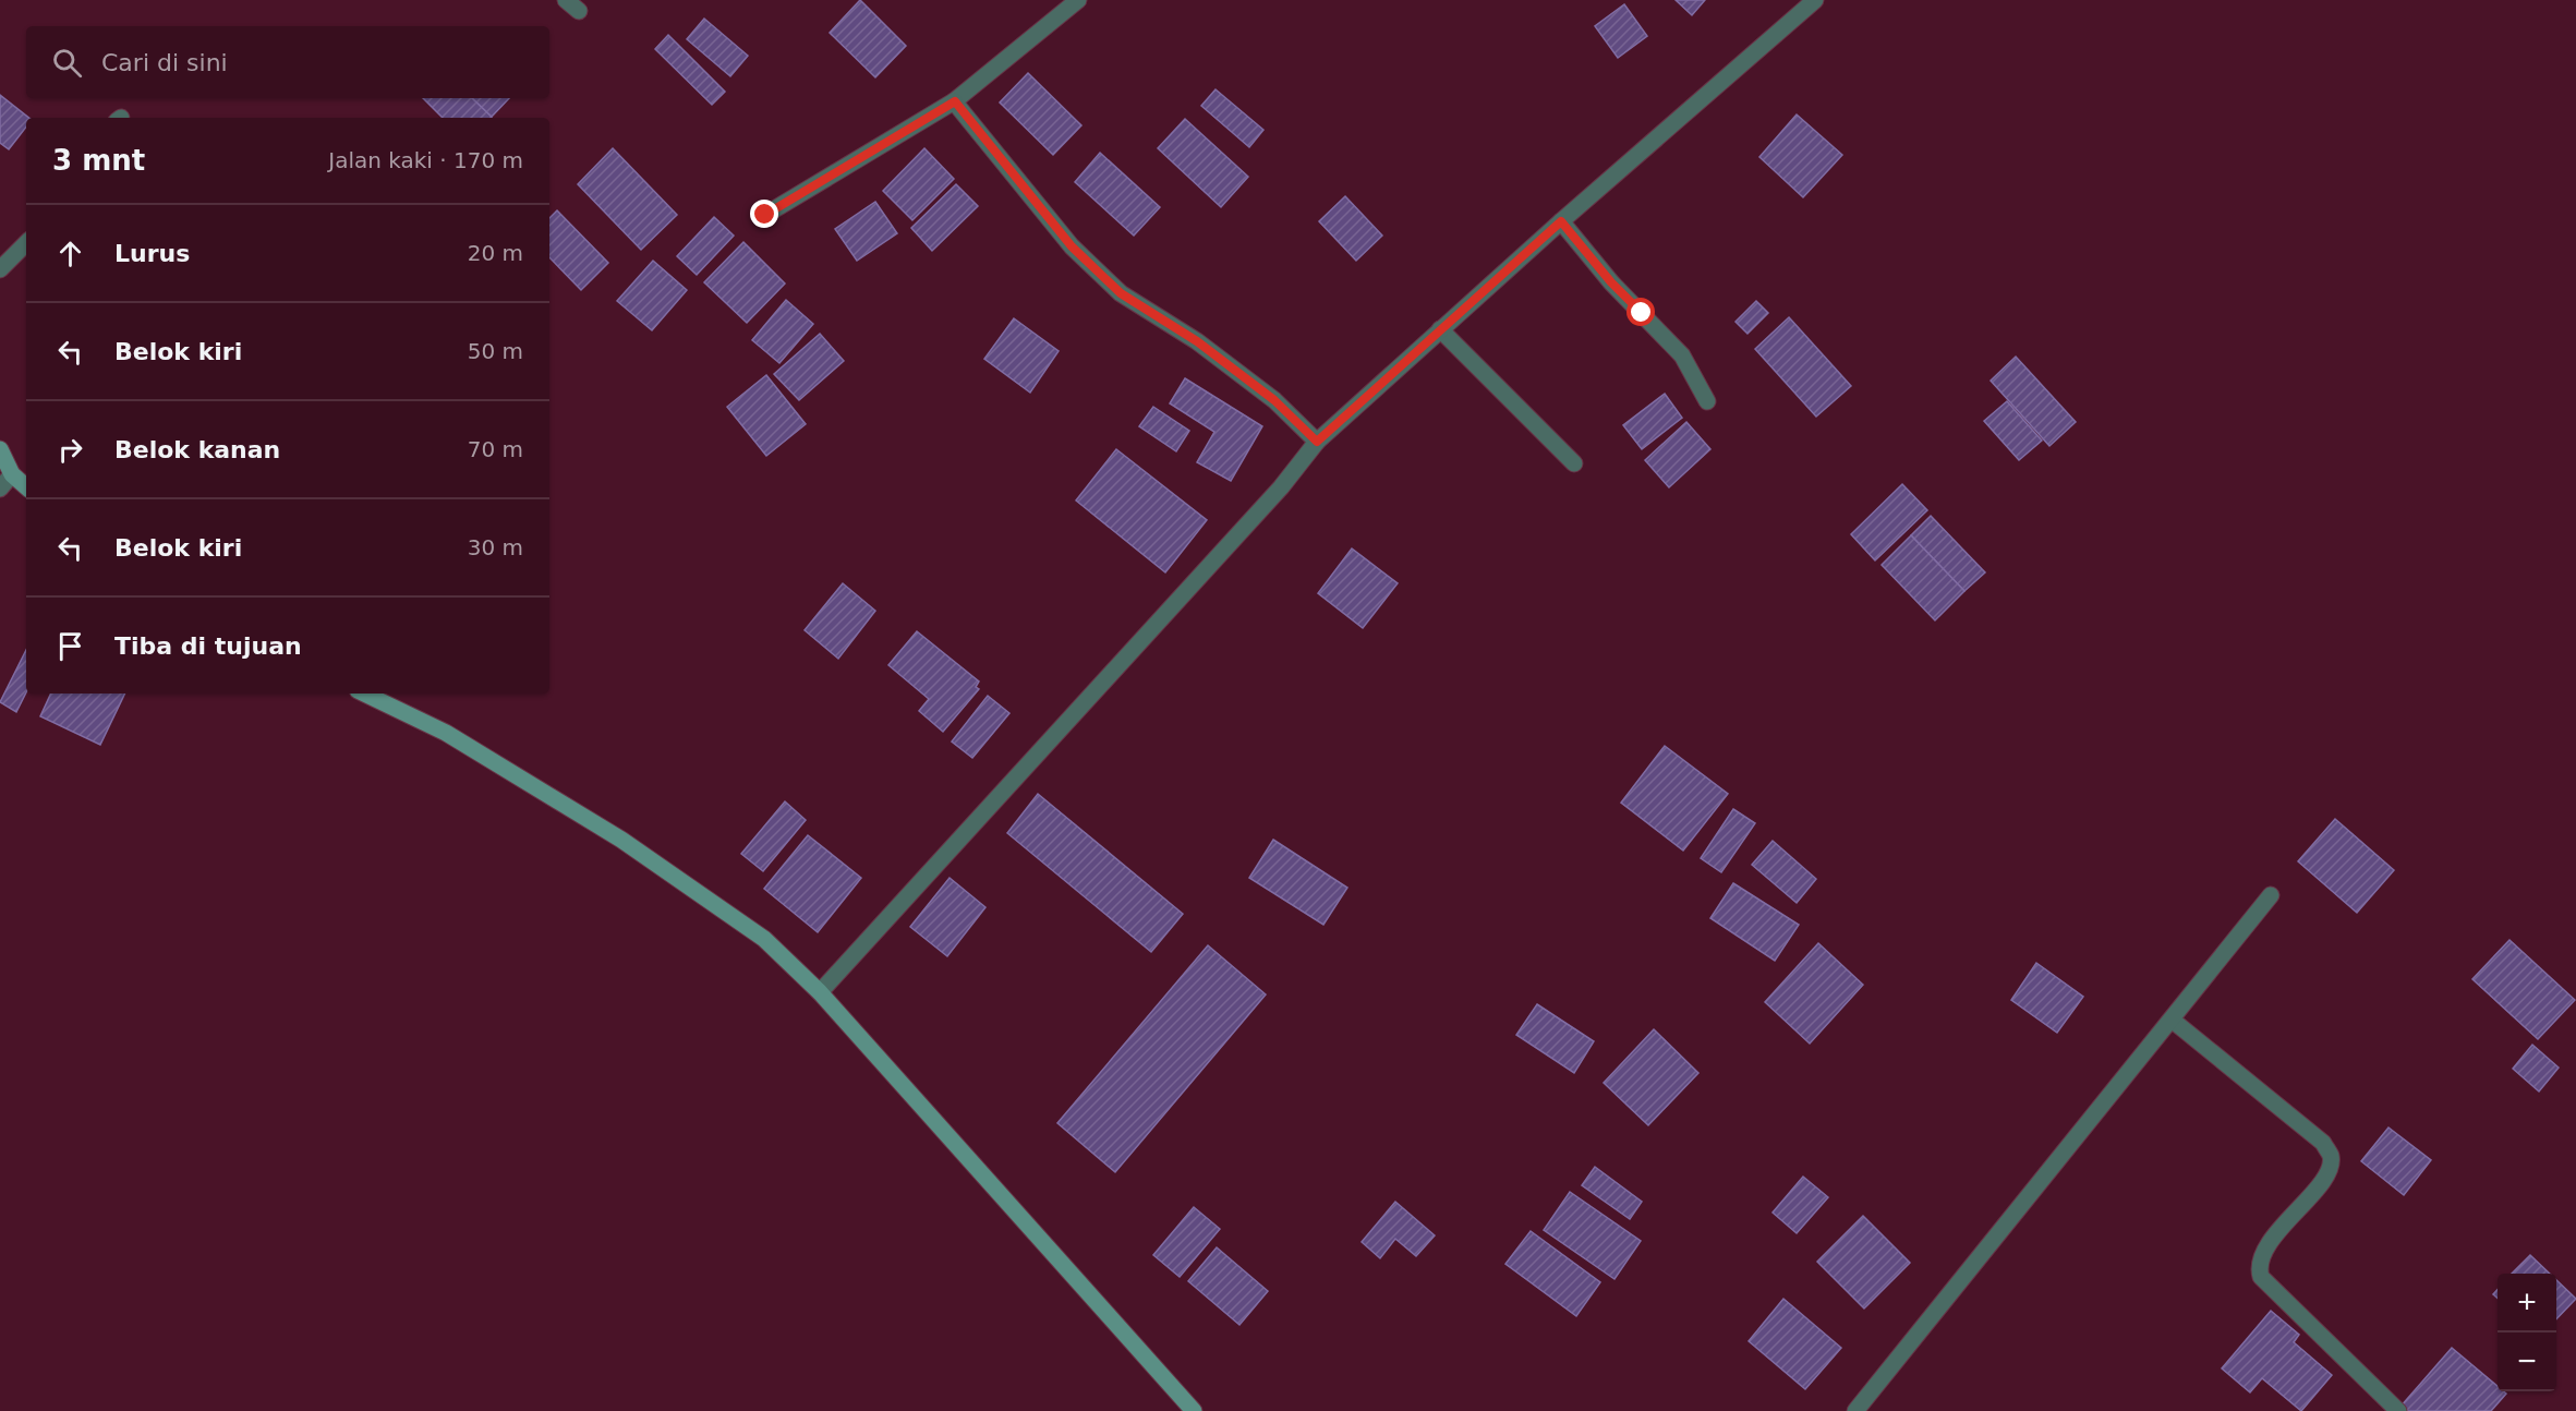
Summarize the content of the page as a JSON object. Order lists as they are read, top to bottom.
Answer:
{
  "page": {
    "search": "Cari di sini",
    "heading": ["3 mnt", "Jalan kaki · 170 m"],
    "list": [
      ["Lurus", "20 m"],
      ["Belok kiri", "50 m"],
      ["Belok kanan", "70 m"],
      ["Belok kiri", "30 m"],
      "Tiba di tujuan"
    ],
    "map_buttons": ["+", "−"]
  }
}
